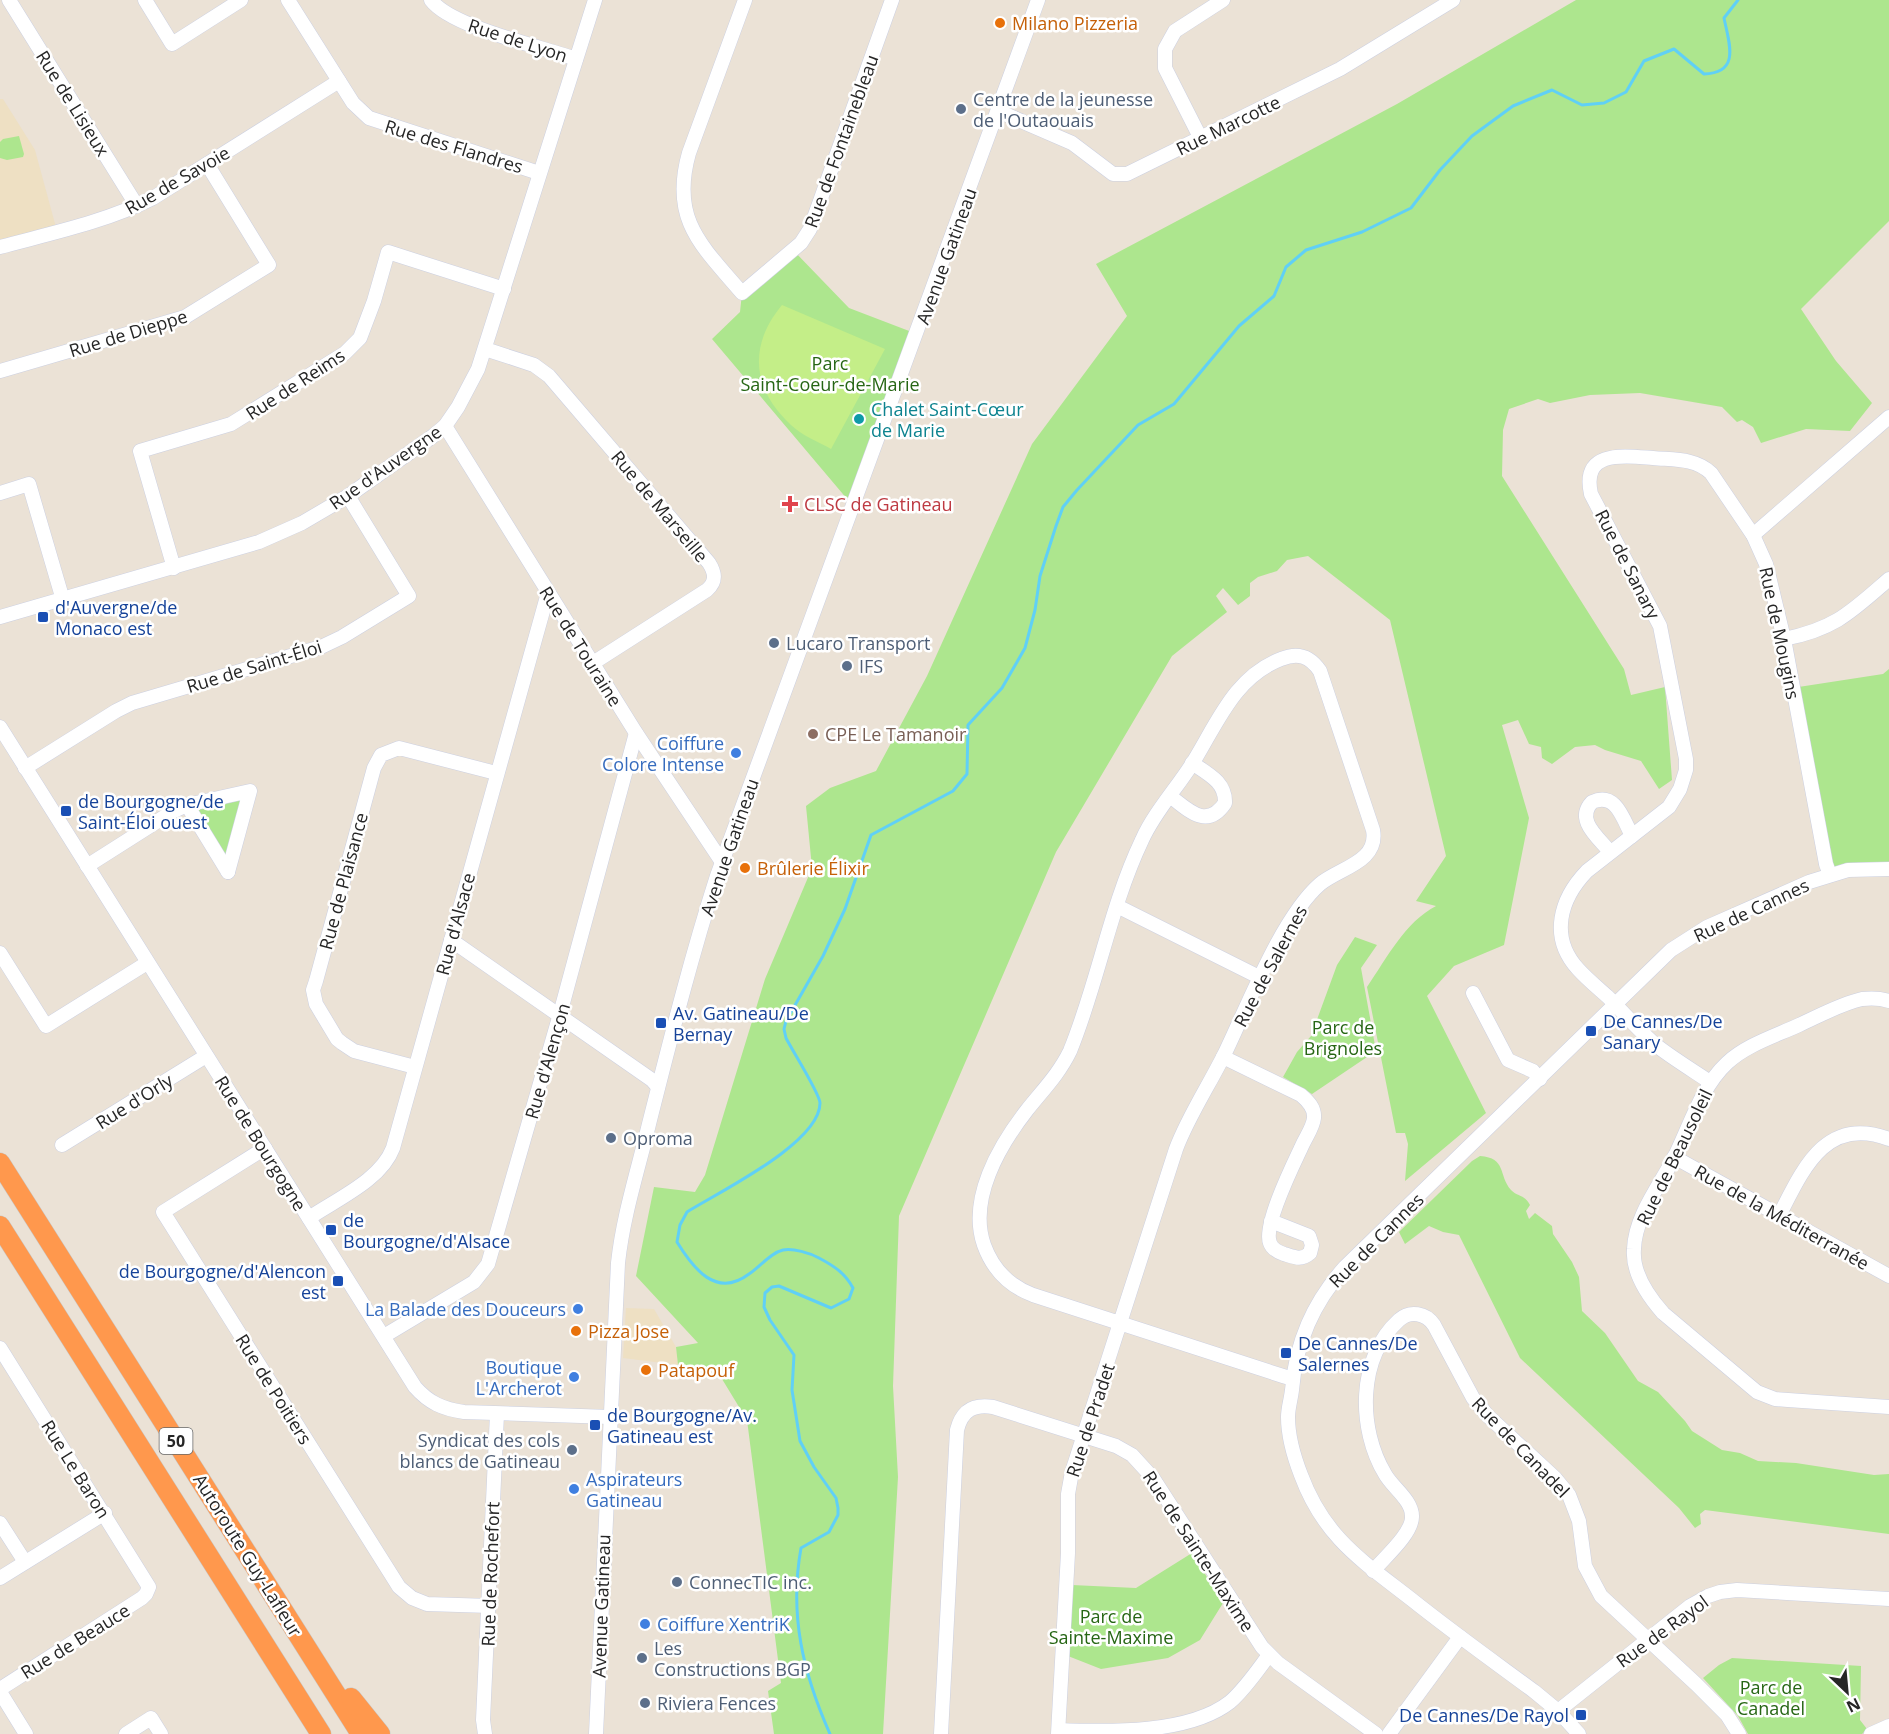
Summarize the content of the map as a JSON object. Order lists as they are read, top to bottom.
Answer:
{
  "streets": {
    "highway": ["50", "Autoroute Guy-Lafleur"],
    "street": [
      "Rue de Lyon",
      "Rue de Lisieux",
      "Rue Marcotte",
      "Rue de Fontainebleau",
      "Rue des Flandres",
      "Rue de Savoie",
      "Avenue Gatineau",
      "Rue de Dieppe",
      "Rue de Reims",
      "Rue d'Auvergne",
      "Rue de Marseille",
      "Rue de Sanary",
      "Rue de Mougins",
      "Rue de Touraine",
      "Rue de Saint-Éloi",
      "Rue de Plaisance",
      "Rue de Cannes",
      "Rue d'Alsace",
      "Rue de Salernes",
      "Rue d'Alençon",
      "Rue d'Orly",
      "Rue de Bourgogne",
      "Rue de Beausoleil",
      "Rue de la Méditerranée",
      "Rue de Poitiers",
      "Rue de Pradet",
      "Rue de Canadel",
      "Rue Le Baron",
      "Rue de Sainte-Maxime",
      "Rue de Rochefort",
      "Rue de Rayol",
      "Rue de Beauce"
    ]
  },
  "crossings": [
    ["Rue de Lyon", "Rue d'Auvergne"],
    ["Rue de Lisieux", "Rue de Savoie"],
    ["Rue Marcotte", "Avenue Gatineau"],
    ["Rue des Flandres", "Rue de Savoie"],
    ["Rue des Flandres", "Rue d'Auvergne"],
    ["Rue de Savoie", "Rue de Dieppe"],
    ["Avenue Gatineau", "Rue de Touraine"],
    ["Avenue Gatineau", "Rue de Bourgogne"],
    ["Rue de Reims", "Rue d'Auvergne"],
    ["Rue d'Auvergne", "Rue de Marseille"],
    ["Rue d'Auvergne", "Rue de Touraine"],
    ["Rue d'Auvergne", "Rue de Saint-Éloi"],
    ["Rue de Marseille", "Rue de Touraine"],
    ["Rue de Sanary", "Rue de Mougins"],
    ["Rue de Sanary", "Rue de Cannes"],
    ["Rue de Sanary", "Rue de Beausoleil"],
    ["Rue de Mougins", "Rue de Cannes"],
    ["Rue de Touraine", "Rue d'Alsace"],
    ["Rue de Touraine", "Rue d'Alençon"],
    ["Rue de Saint-Éloi", "Rue de Bourgogne"],
    ["Rue de Plaisance", "Rue d'Alsace"],
    ["Rue de Cannes", "Rue de Salernes"],
    ["Rue de Cannes", "Rue de Canadel"],
    ["Rue de Cannes", "Rue de Rayol"],
    ["Rue d'Alsace", "Rue de Bourgogne"],
    ["Rue de Salernes", "Rue de Pradet"],
    ["Rue d'Alençon", "Rue de Bourgogne"],
    ["Rue d'Orly", "Rue de Bourgogne"],
    ["Rue de Bourgogne", "Rue de Poitiers"],
    ["Rue de Bourgogne", "Rue de Rochefort"],
    ["Rue de Beausoleil", "Rue de la Méditerranée"],
    ["Rue de Poitiers", "Rue de Rochefort"],
    ["Rue de Pradet", "Rue de Sainte-Maxime"],
    ["Rue de Canadel", "Rue de Rayol"],
    ["Rue Le Baron", "Rue de Beauce"]
  ],
  "parks": [
    "Parc Saint-Coeur-de-Marie",
    "Parc de Brignoles",
    "Parc de Sainte-Maxime",
    "Parc de Canadel"
  ],
  "places": {
    "other": [
      "Milano Pizzeria",
      "Centre de la jeunesse de l'Outaouais",
      "Chalet Saint-Cœur de Marie",
      "Lucaro Transport",
      "IFS",
      "CPE Le Tamanoir",
      "Coiffure Colore Intense",
      "Brûlerie Élixir",
      "Oproma",
      "La Balade des Douceurs",
      "Pizza Jose",
      "Patapouf",
      "Boutique L'Archerot",
      "Syndicat des cols blancs de Gatineau",
      "Aspirateurs Gatineau",
      "ConnecTIC inc.",
      "Coiffure XentriK",
      "Les Constructions BGP",
      "Riviera Fences"
    ],
    "health": ["CLSC de Gatineau"],
    "transit": [
      "d'Auvergne/de Monaco est",
      "de Bourgogne/de Saint-Éloi ouest",
      "Av. Gatineau/De Bernay",
      "De Cannes/De Sanary",
      "de Bourgogne/d'Alsace",
      "de Bourgogne/d'Alencon est",
      "De Cannes/De Salernes",
      "de Bourgogne/Av. Gatineau est",
      "De Cannes/De Rayol"
    ]
  },
  "north": "bottom right"
}
